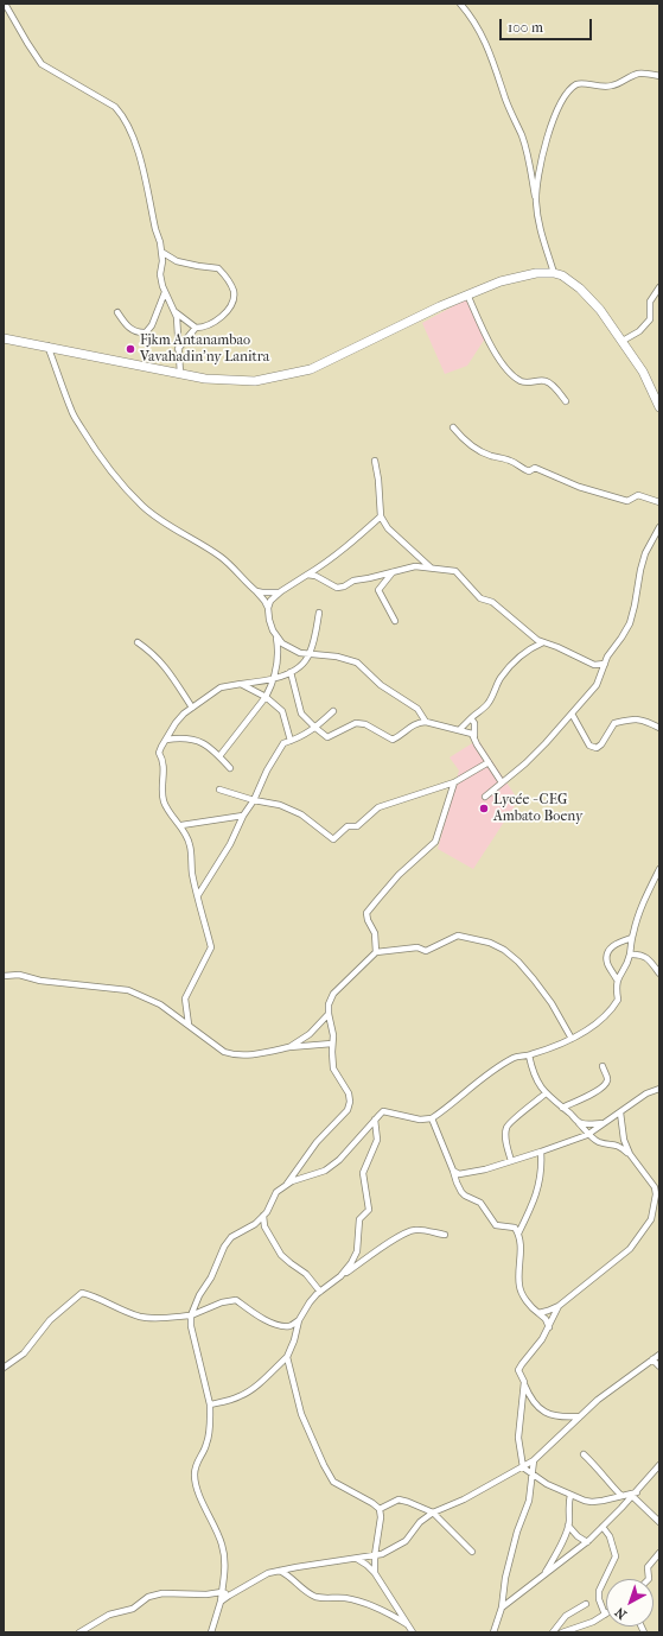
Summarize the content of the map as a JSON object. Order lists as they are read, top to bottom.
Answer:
{
  "places": ["Fjkm Antanambao Vavahadin'ny Lanitra", "Lycée - CEG Ambato Boeny"],
  "scale_bar": "100 m",
  "north": "bottom left"
}
